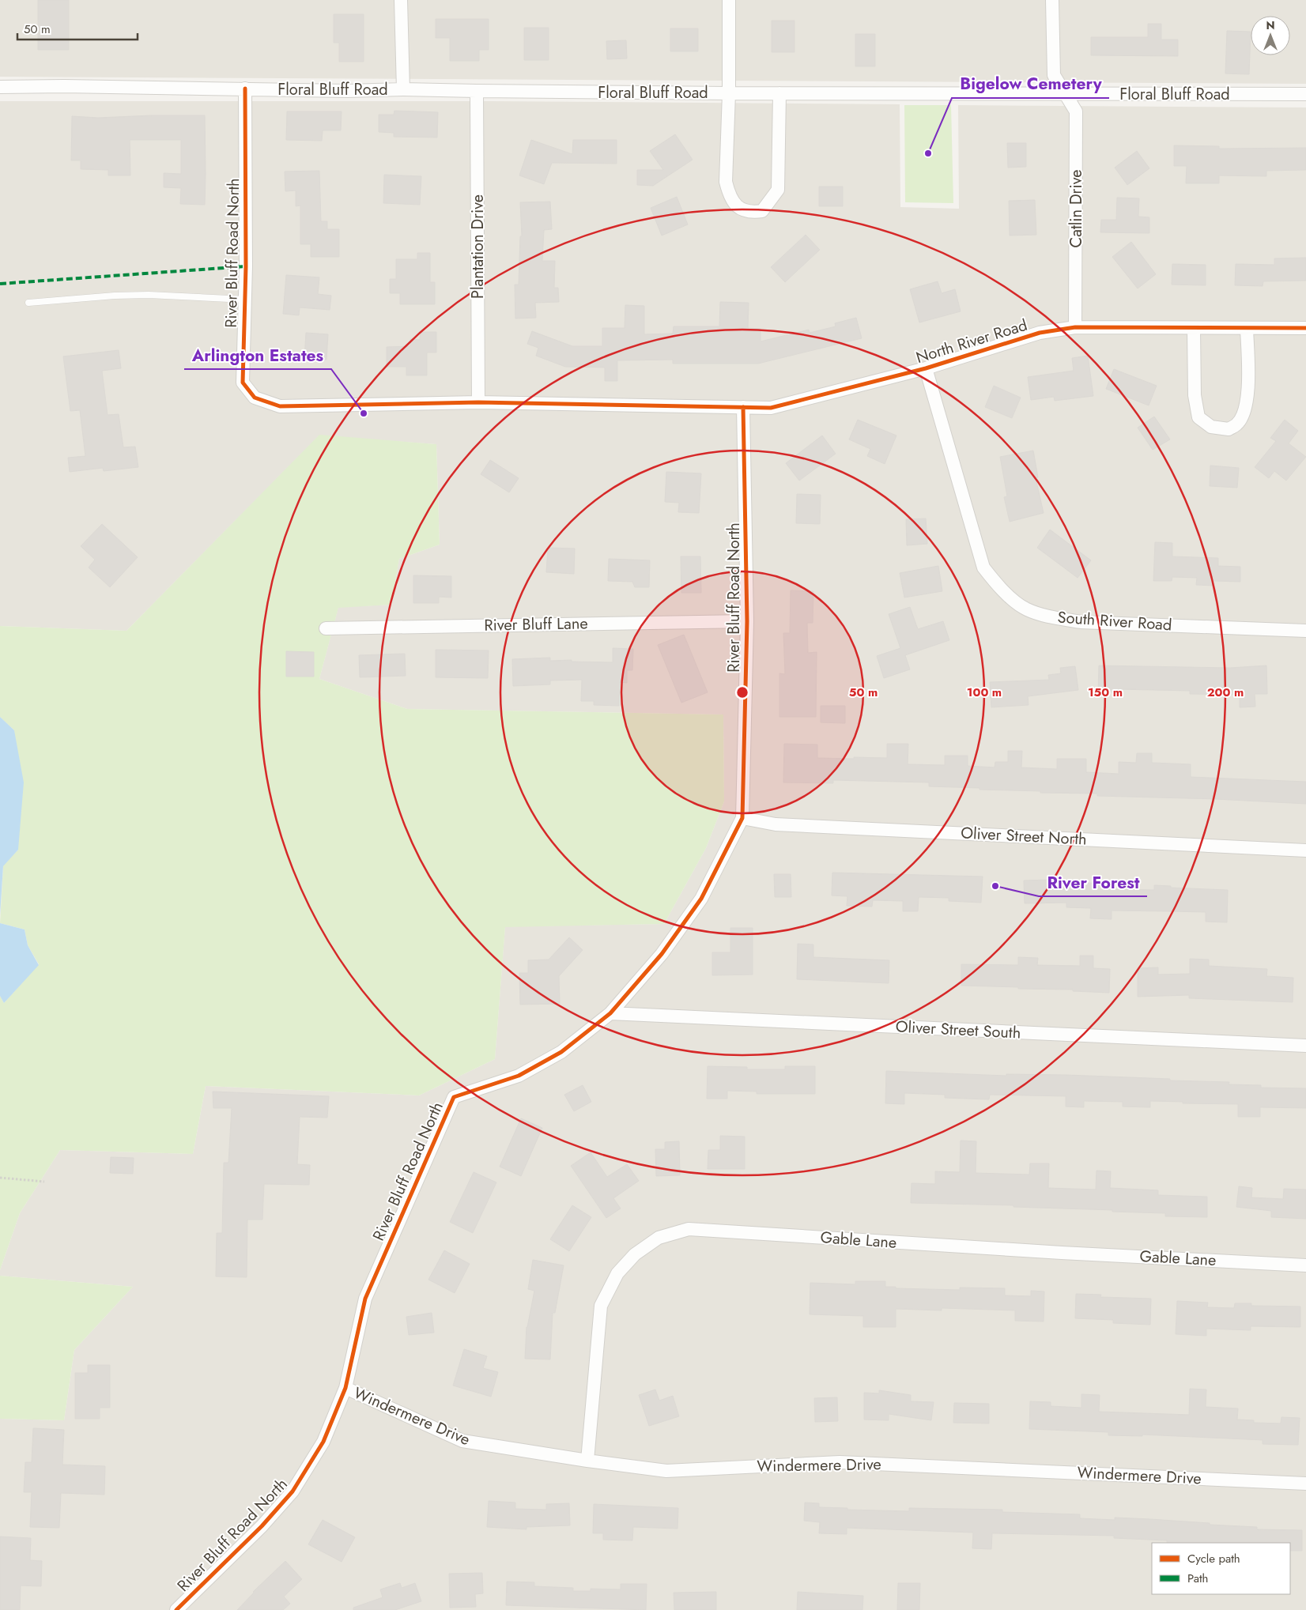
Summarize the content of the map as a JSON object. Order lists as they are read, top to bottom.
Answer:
{
  "streets": {
    "street": [
      "Floral Bluff Road",
      "Catlin Drive",
      "Plantation Drive",
      "River Bluff Road North",
      "North River Road",
      "South River Road",
      "River Bluff Lane",
      "Oliver Street North",
      "Oliver Street South",
      "Gable Lane",
      "Windermere Drive"
    ]
  },
  "crossings": [
    ["Floral Bluff Road", "Catlin Drive"],
    ["Floral Bluff Road", "Plantation Drive"],
    ["Floral Bluff Road", "River Bluff Road North"],
    ["Catlin Drive", "North River Road"],
    ["Plantation Drive", "River Bluff Road North"],
    ["River Bluff Road North", "North River Road"],
    ["River Bluff Road North", "River Bluff Lane"],
    ["River Bluff Road North", "Oliver Street North"],
    ["River Bluff Road North", "Oliver Street South"],
    ["River Bluff Road North", "Windermere Drive"],
    ["North River Road", "South River Road"],
    ["Gable Lane", "Windermere Drive"]
  ],
  "places": ["Bigelow Cemetery", "Arlington Estates", "River Forest"],
  "legend": ["Cycle path", "Path"],
  "scale_bar": "50 m",
  "north": "top",
  "rings": [
    "50 m",
    "100 m",
    "150 m",
    "200 m"
  ]
}
